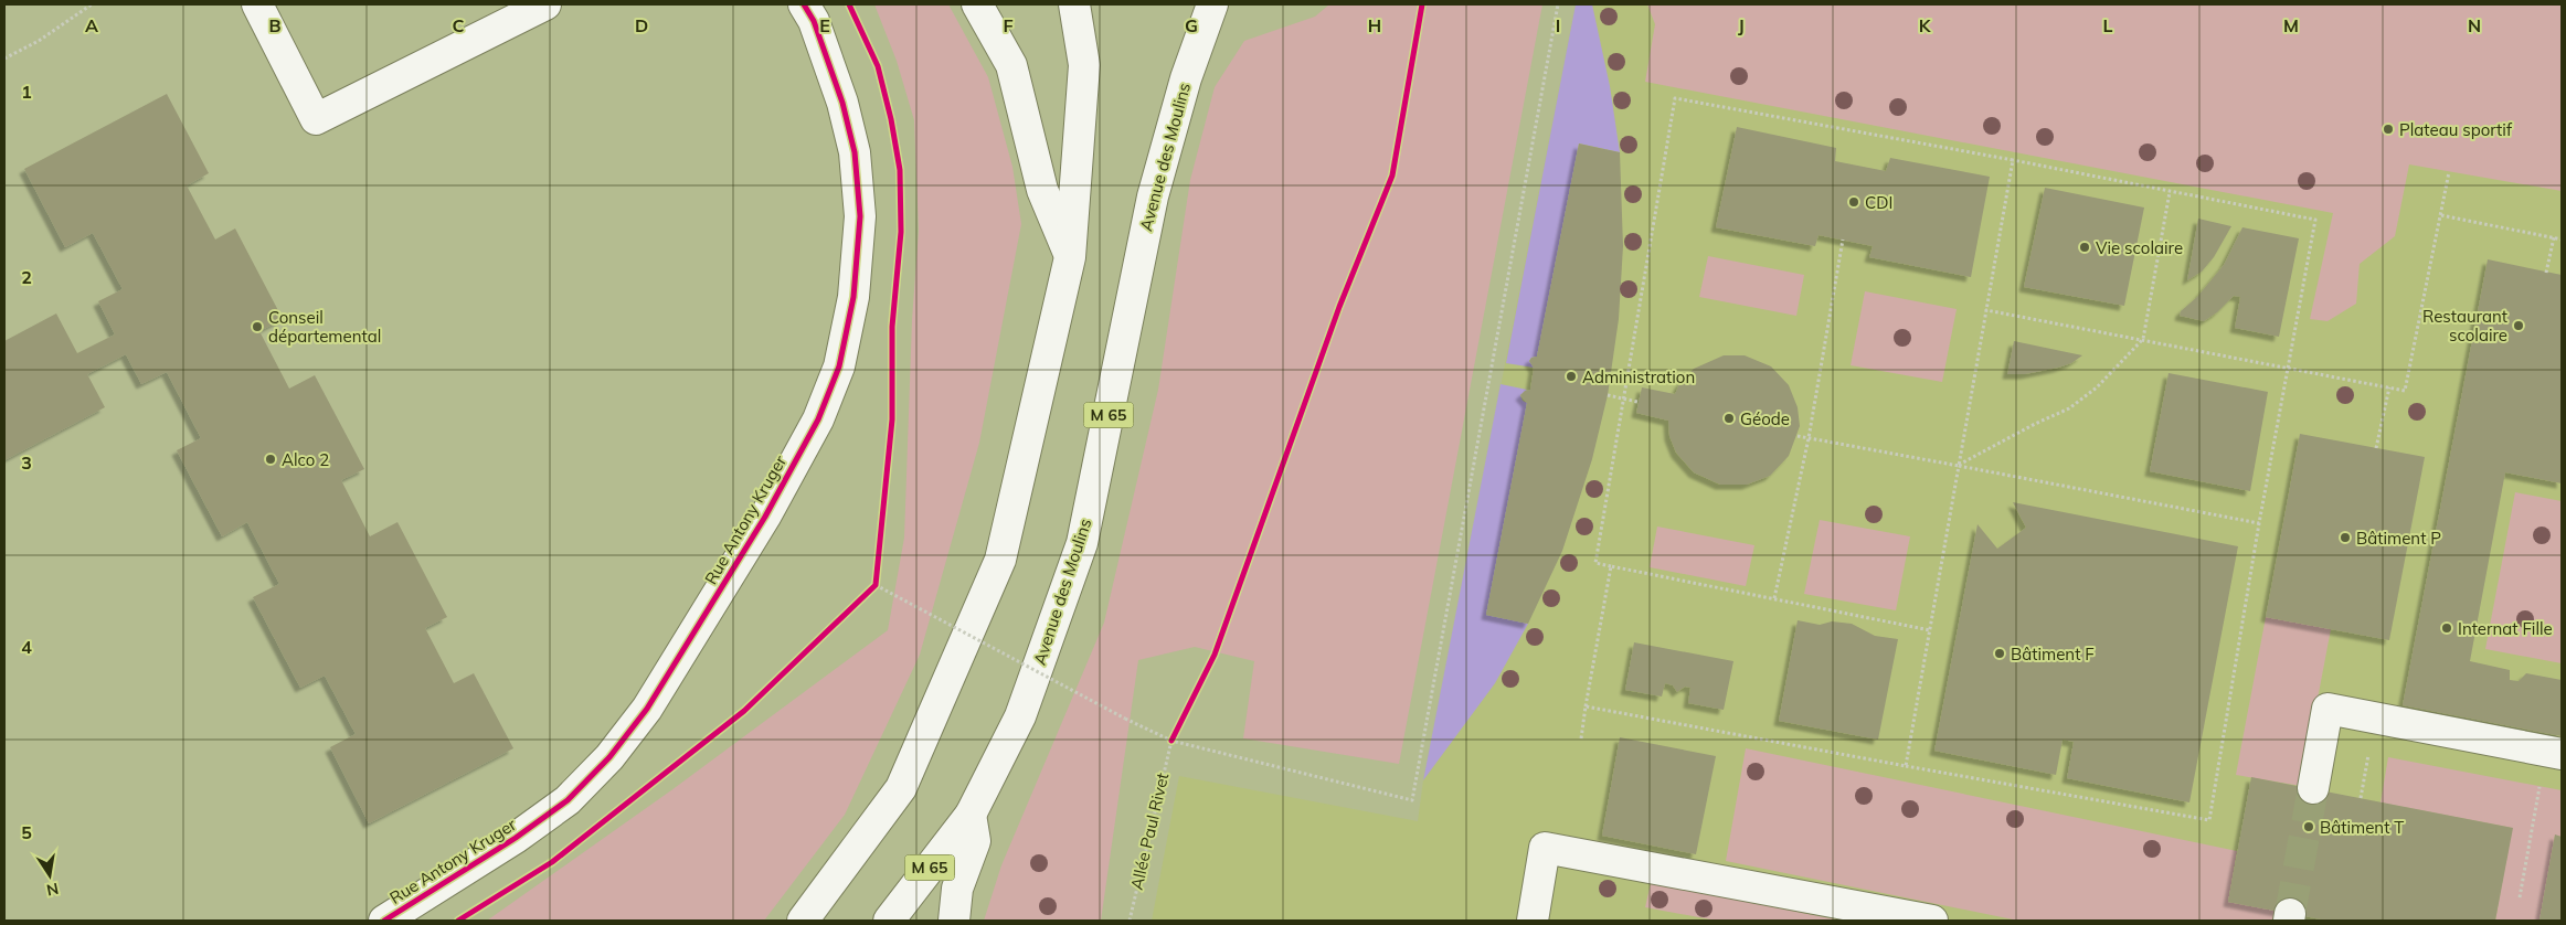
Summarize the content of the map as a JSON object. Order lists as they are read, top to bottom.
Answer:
{
  "streets": {
    "main road": ["Avenue des Moulins", "M 65", "Rue Antony Kruger"],
    "path": ["Allée Paul Rivet"]
  },
  "places": [
    "Plateau sportif",
    "CDI",
    "Vie scolaire",
    "Restaurant scolaire",
    "Conseil départemental",
    "Administration",
    "Géode",
    "Alco 2",
    "Bâtiment P",
    "Internat Fille",
    "Bâtiment F",
    "Bâtiment T"
  ],
  "north": "bottom",
  "grid": {
    "columns": [
      "A",
      "B",
      "C",
      "D",
      "E",
      "F",
      "G",
      "H",
      "I",
      "J",
      "K",
      "L",
      "M",
      "N"
    ],
    "rows": [
      "1",
      "2",
      "3",
      "4",
      "5"
    ]
  }
}
